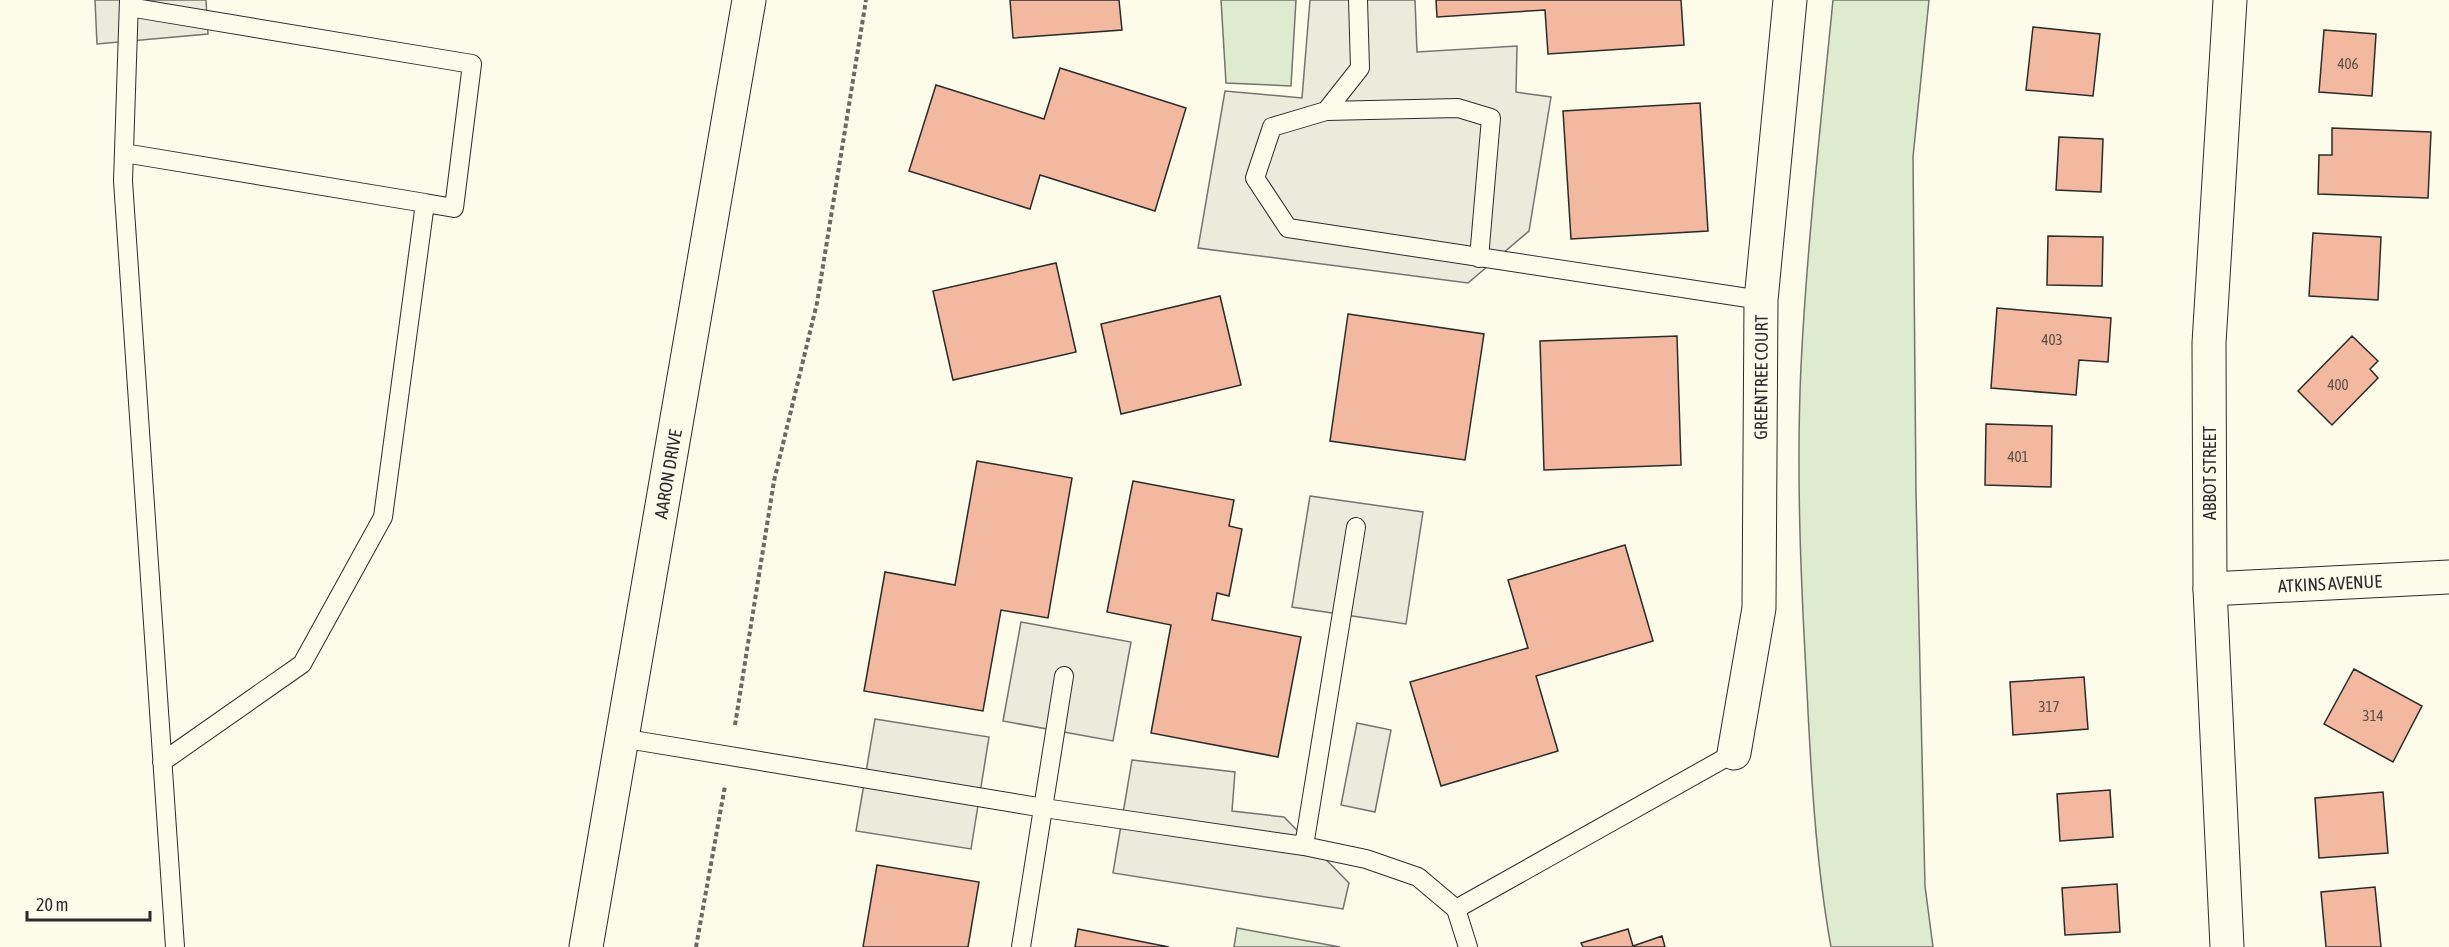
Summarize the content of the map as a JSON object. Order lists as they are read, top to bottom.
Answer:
{
  "streets": {
    "street": [
      "GREENTREE COURT",
      "AARON DRIVE",
      "ABBOT STREET",
      "ATKINS AVENUE"
    ]
  },
  "crossings": [
    ["ABBOT STREET", "ATKINS AVENUE"]
  ],
  "house_numbers": [
    "406",
    "403",
    "400",
    "401",
    "317",
    "314"
  ],
  "scale_bar": "20 m"
}
